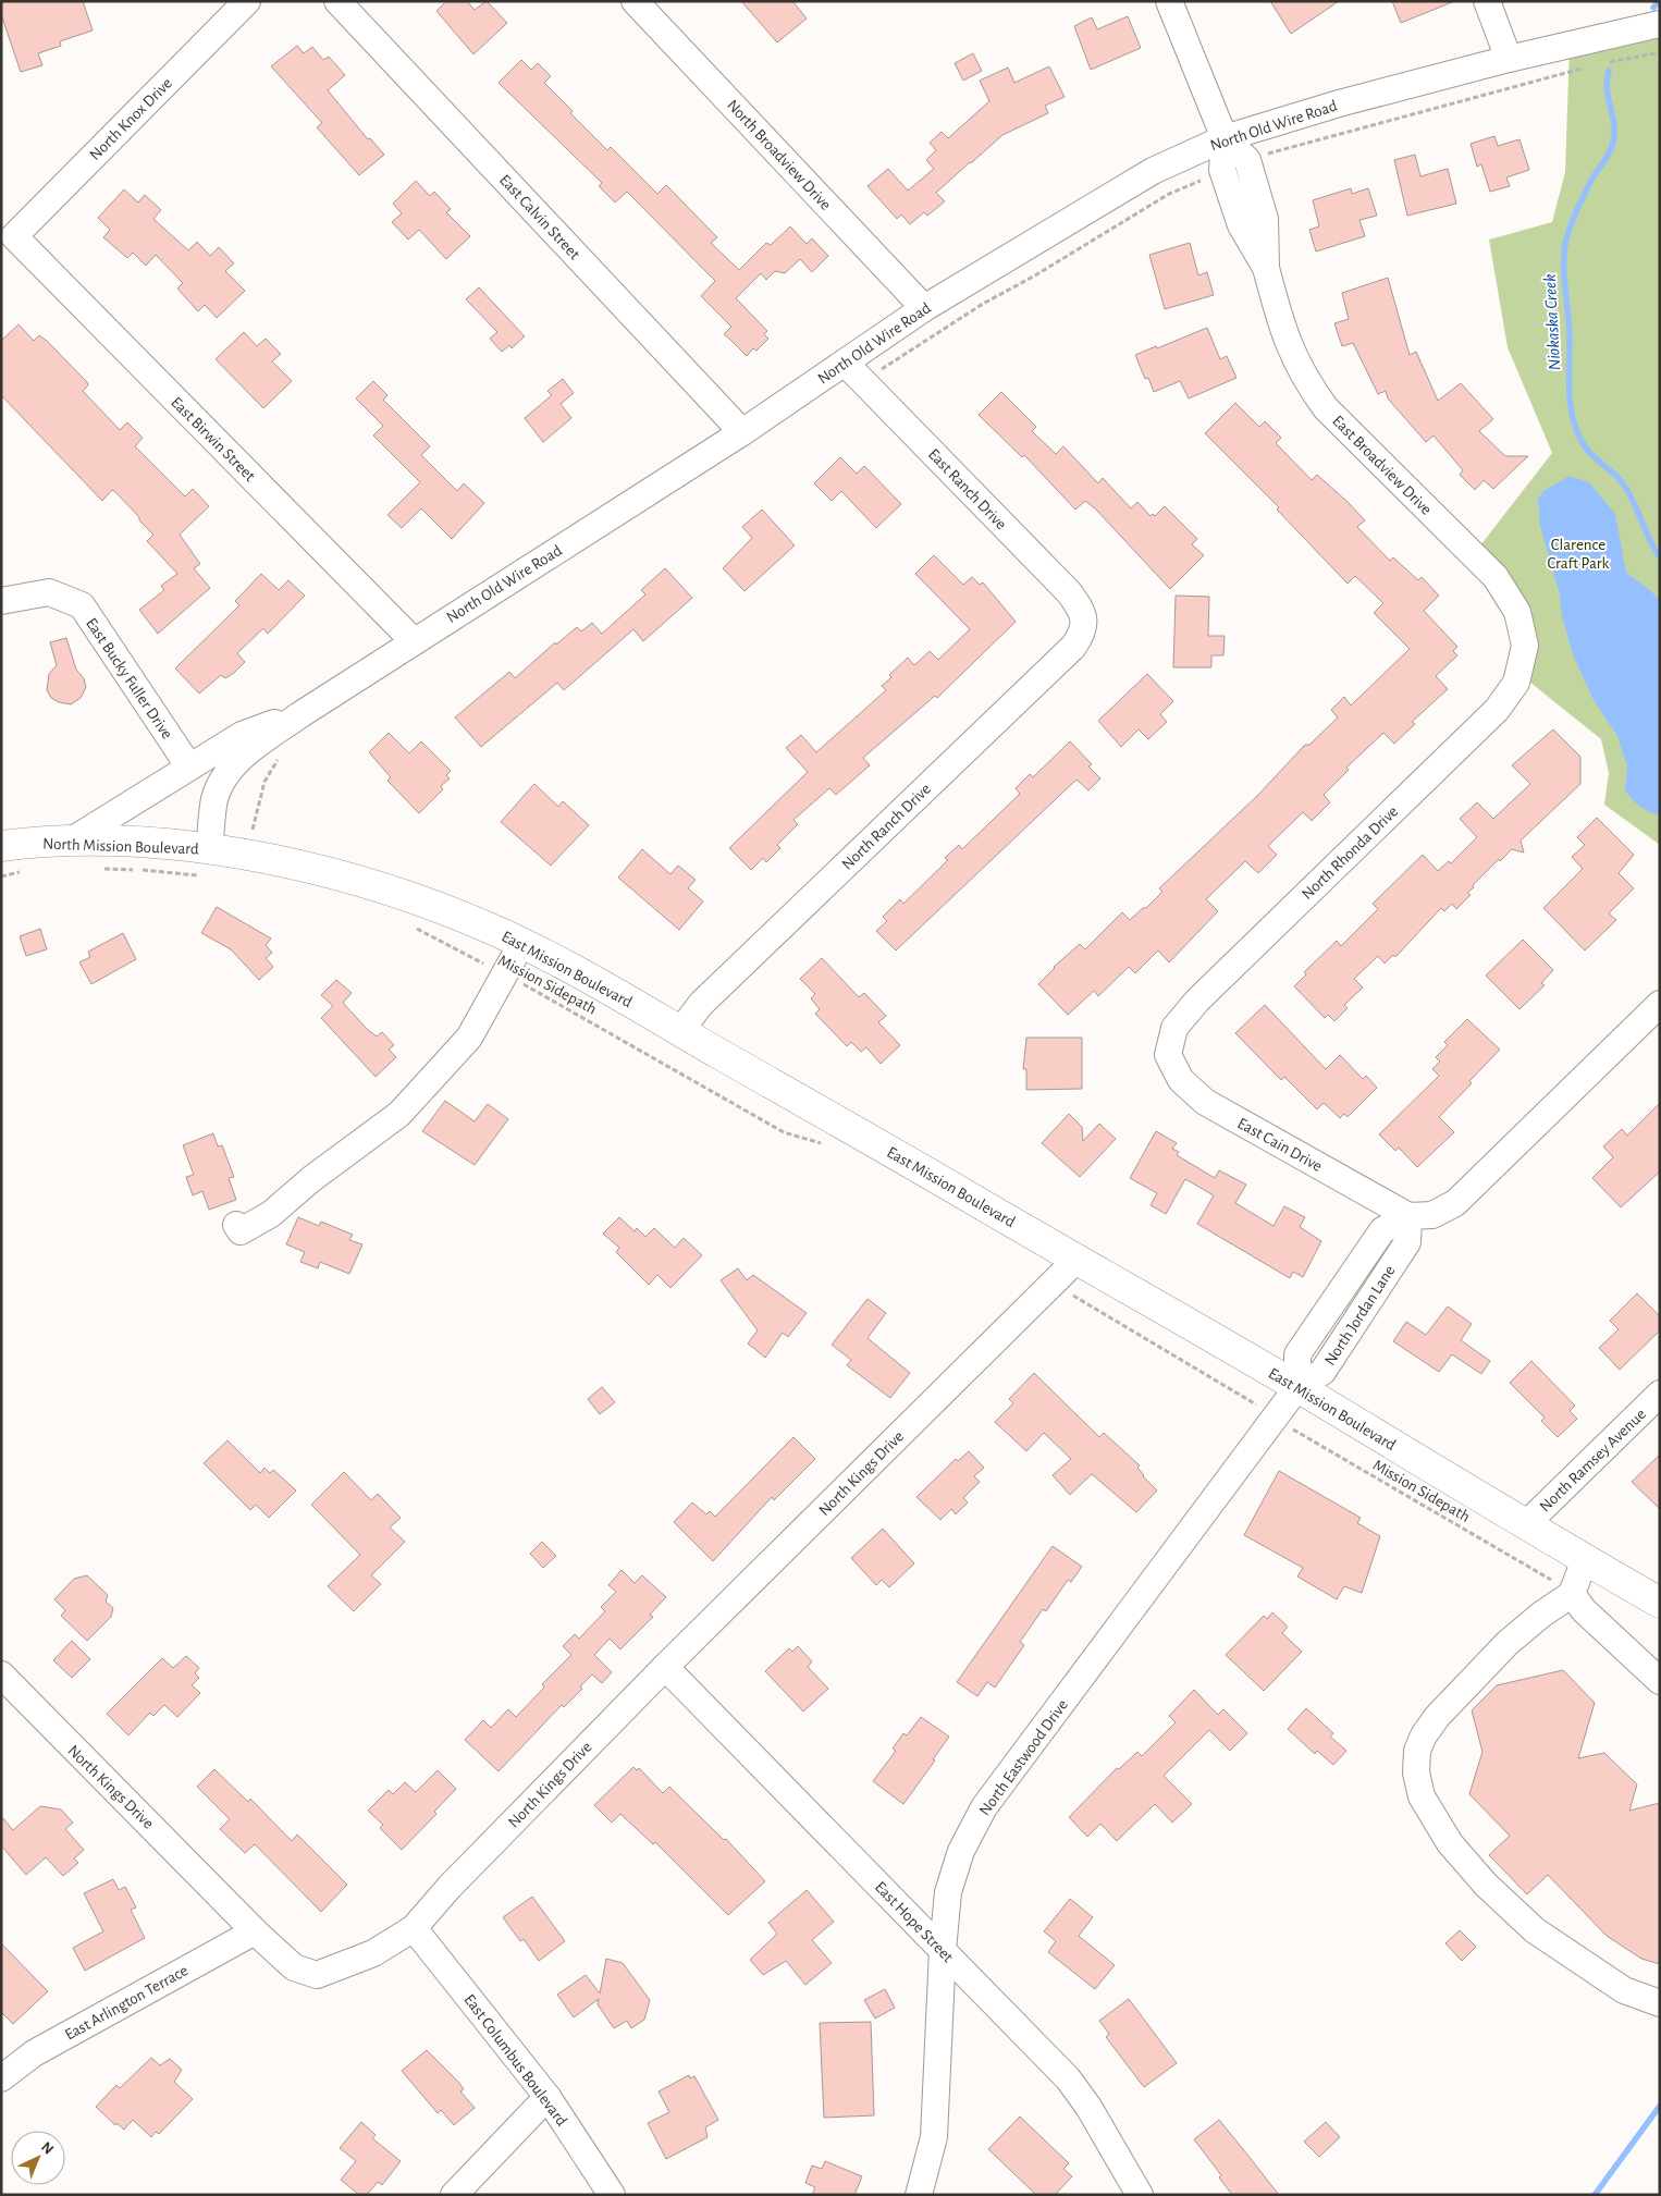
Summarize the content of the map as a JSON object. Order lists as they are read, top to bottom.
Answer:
{
  "streets": {
    "main road": ["North Mission Boulevard", "East Mission Boulevard"],
    "street": [
      "North Knox Drive",
      "North Old Wire Road",
      "North Broadview Drive",
      "East Calvin Street",
      "East Birwin Street",
      "East Broadview Drive",
      "East Ranch Drive",
      "East Bucky Fuller Drive",
      "North Ranch Drive",
      "North Rhonda Drive",
      "East Cain Drive",
      "North Jordan Lane",
      "North Ramsey Avenue",
      "North Kings Drive",
      "North Eastwood Drive",
      "East Hope Street",
      "East Arlington Terrace",
      "East Columbus Boulevard"
    ],
    "path": ["Mission Sidepath"]
  },
  "crossings": [
    ["North Knox Drive", "East Birwin Street"],
    ["North Old Wire Road", "North Broadview Drive"],
    ["North Old Wire Road", "East Calvin Street"],
    ["North Old Wire Road", "East Birwin Street"],
    ["North Old Wire Road", "East Broadview Drive"],
    ["North Old Wire Road", "East Ranch Drive"],
    ["North Old Wire Road", "North Mission Boulevard"],
    ["North Old Wire Road", "East Mission Boulevard"],
    ["East Broadview Drive", "North Rhonda Drive"],
    ["East Ranch Drive", "North Ranch Drive"],
    ["North Ranch Drive", "East Mission Boulevard"],
    ["North Mission Boulevard", "East Mission Boulevard"],
    ["North Rhonda Drive", "East Cain Drive"],
    ["East Mission Boulevard", "North Jordan Lane"],
    ["East Mission Boulevard", "North Ramsey Avenue"],
    ["East Mission Boulevard", "North Kings Drive"],
    ["East Mission Boulevard", "North Eastwood Drive"],
    ["East Cain Drive", "North Jordan Lane"],
    ["North Jordan Lane", "North Eastwood Drive"],
    ["North Kings Drive", "East Hope Street"],
    ["North Kings Drive", "East Arlington Terrace"],
    ["North Kings Drive", "East Columbus Boulevard"],
    ["North Eastwood Drive", "East Hope Street"]
  ],
  "water": ["Niokaska Creek"],
  "parks": ["Clarence Craft Park"],
  "north": "top right"
}
